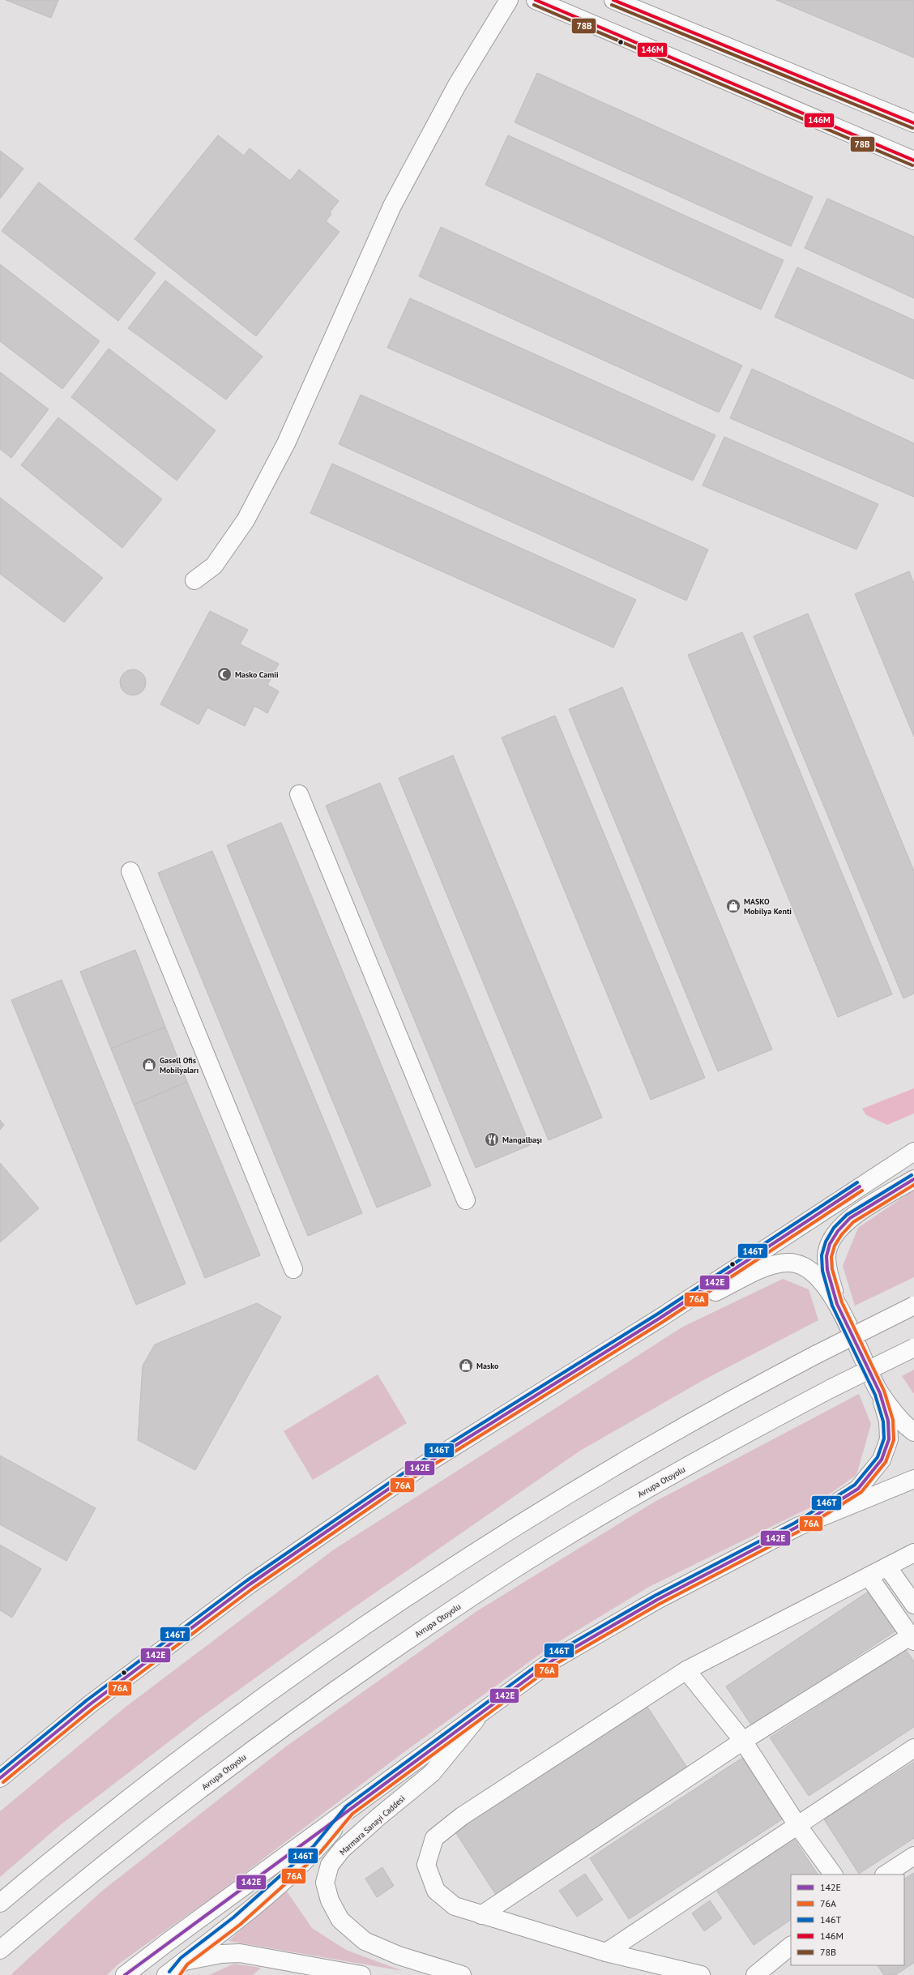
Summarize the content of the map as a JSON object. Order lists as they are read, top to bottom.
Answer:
{
  "streets": {
    "main road": ["Avrupa Otoyolu", "Marmara Sanayi Caddesi"]
  },
  "places": {
    "mosque": ["Masko Camii"],
    "shop": ["MASKO Mobilya Kenti", "Gasell Ofis Mobilyaları", "Masko"],
    "restaurant": ["Mangalbaşı"]
  },
  "lines": [
    "transit line 146M",
    "transit line 78B",
    "transit line 146T",
    "transit line 142E",
    "transit line 76A"
  ],
  "legend": [
    "142E",
    "76A",
    "146T",
    "146M",
    "78B"
  ]
}
